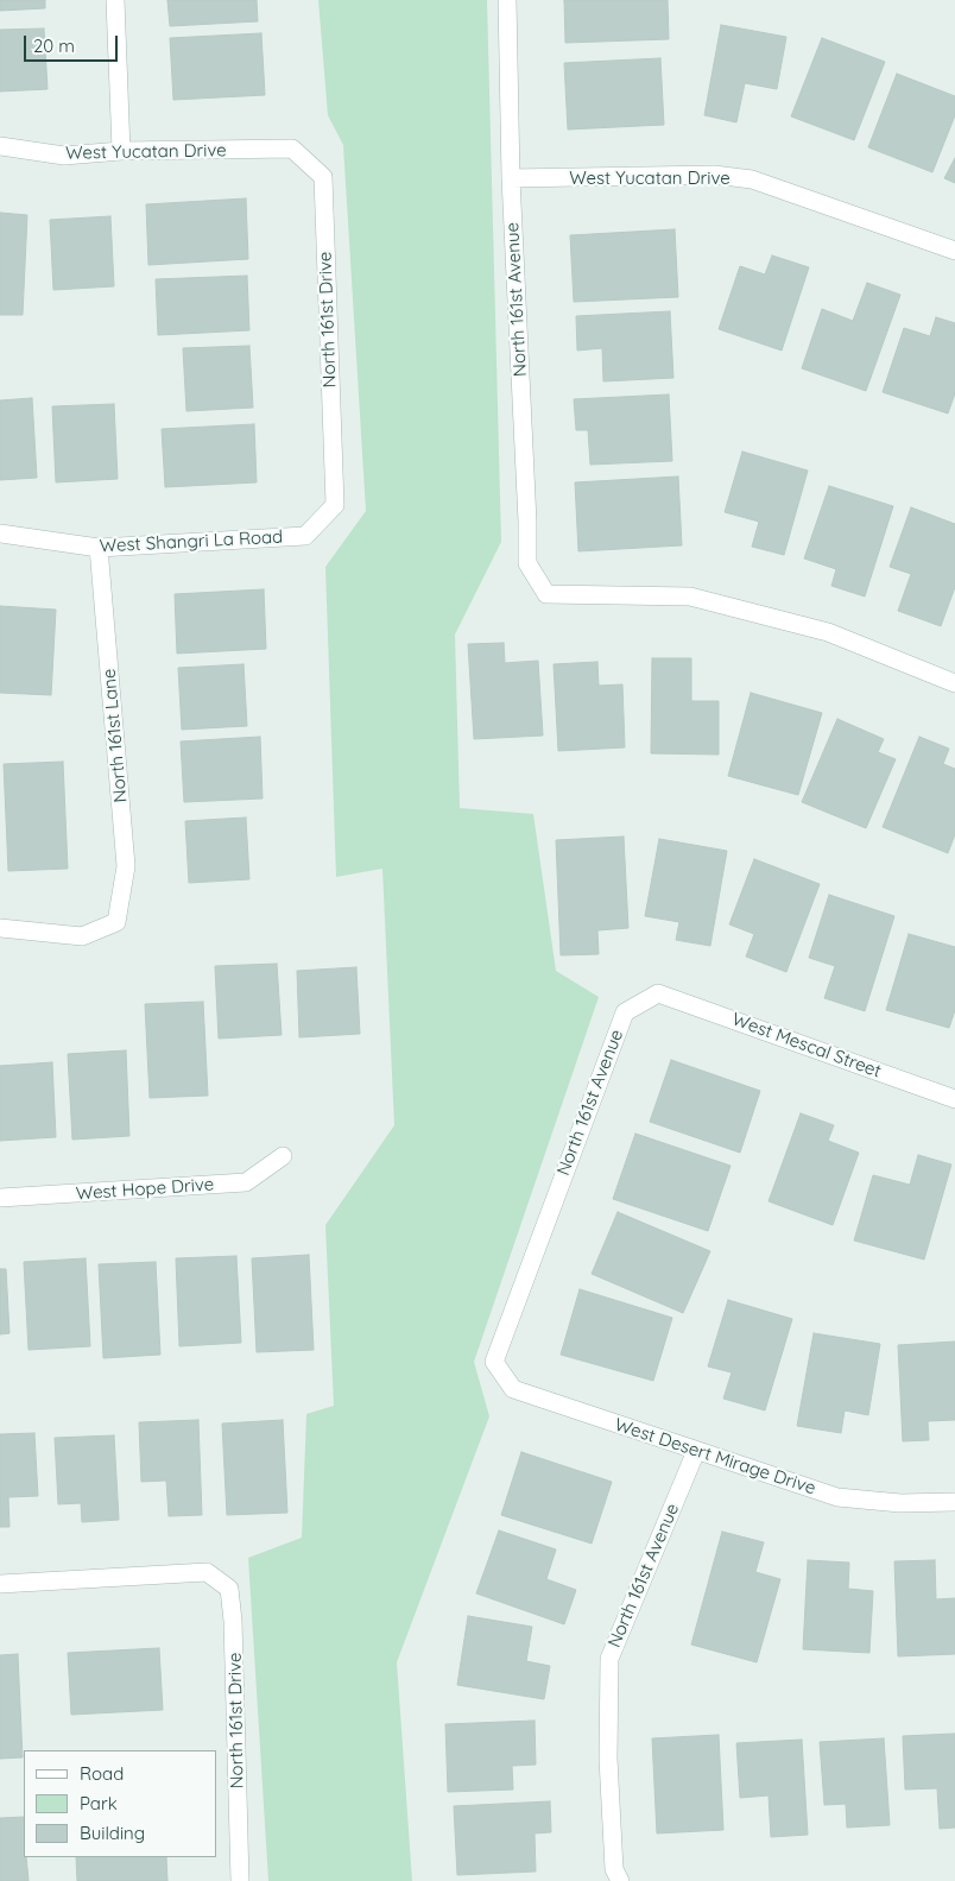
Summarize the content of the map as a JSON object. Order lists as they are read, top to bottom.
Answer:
{
  "streets": {
    "street": [
      "West Yucatan Drive",
      "North 161st Avenue",
      "North 161st Drive",
      "West Shangri La Road",
      "North 161st Lane",
      "West Mescal Street",
      "West Hope Drive",
      "West Desert Mirage Drive"
    ]
  },
  "crossings": [
    ["West Yucatan Drive", "North 161st Avenue"],
    ["West Yucatan Drive", "North 161st Drive"],
    ["North 161st Avenue", "West Mescal Street"],
    ["North 161st Avenue", "West Desert Mirage Drive"],
    ["North 161st Drive", "West Shangri La Road"],
    ["West Shangri La Road", "North 161st Lane"]
  ],
  "legend": ["Road", "Park", "Building"],
  "scale_bar": "20 m"
}
